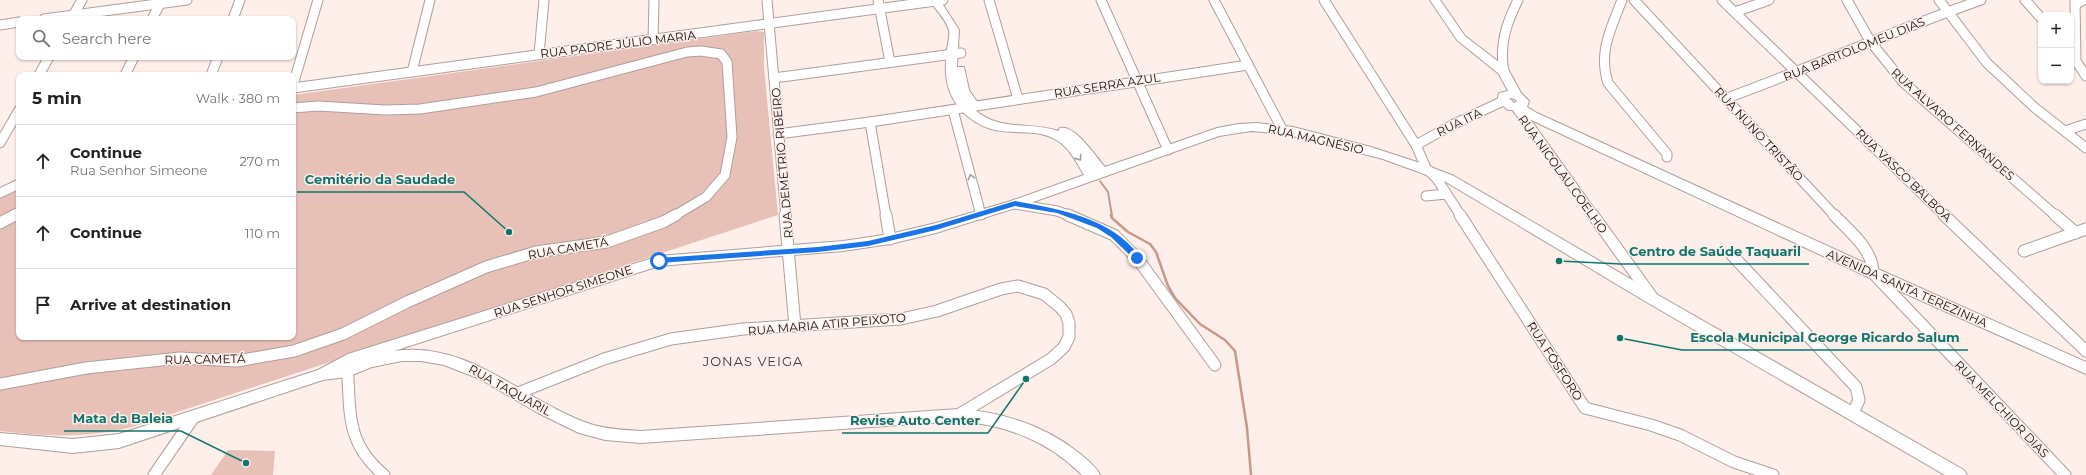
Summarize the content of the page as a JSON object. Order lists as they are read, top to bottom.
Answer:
{
  "streets": {
    "street": [
      "RUA PADRE JÚLIO MARIA",
      "RUA BARTOLOMEU DIAS",
      "RUA SERRA AZUL",
      "RUA ITA",
      "RUA ALVARO FERNANDES",
      "RUA NUNO TRISTÃO",
      "RUA MAGNÉSIO",
      "RUA DEMÉTRIO RIBEIRO",
      "RUA NICOLAU COELHO",
      "RUA VASCO BALBOA",
      "RUA CAMETÁ",
      "AVENIDA SANTA TEREZINHA",
      "RUA SENHOR SIMEONE",
      "RUA MARIA ATIR PEIXOTO",
      "RUA FÓSFORO",
      "RUA TAQUARIL",
      "RUA MELCHIOR DIAS"
    ]
  },
  "crossings": [
    ["RUA PADRE JÚLIO MARIA", "RUA DEMÉTRIO RIBEIRO"],
    ["RUA BARTOLOMEU DIAS", "RUA ALVARO FERNANDES"],
    ["RUA BARTOLOMEU DIAS", "RUA NUNO TRISTÃO"],
    ["RUA BARTOLOMEU DIAS", "RUA VASCO BALBOA"],
    ["RUA SERRA AZUL", "RUA DEMÉTRIO RIBEIRO"],
    ["RUA ITA", "RUA NICOLAU COELHO"],
    ["RUA ITA", "AVENIDA SANTA TEREZINHA"],
    ["RUA ITA", "RUA FÓSFORO"],
    ["RUA NUNO TRISTÃO", "AVENIDA SANTA TEREZINHA"],
    ["RUA NUNO TRISTÃO", "RUA MELCHIOR DIAS"],
    ["RUA MAGNÉSIO", "RUA NICOLAU COELHO"],
    ["RUA MAGNÉSIO", "RUA SENHOR SIMEONE"],
    ["RUA MAGNÉSIO", "RUA FÓSFORO"],
    ["RUA DEMÉTRIO RIBEIRO", "RUA SENHOR SIMEONE"],
    ["RUA DEMÉTRIO RIBEIRO", "RUA MARIA ATIR PEIXOTO"],
    ["RUA NICOLAU COELHO", "AVENIDA SANTA TEREZINHA"],
    ["AVENIDA SANTA TEREZINHA", "RUA MELCHIOR DIAS"],
    ["RUA SENHOR SIMEONE", "RUA TAQUARIL"],
    ["RUA MARIA ATIR PEIXOTO", "RUA TAQUARIL"]
  ],
  "districts": ["JONAS VEIGA"],
  "places": [
    "Cemitério da Saudade",
    "Centro de Saúde Taquaril",
    "Escola Municipal George Ricardo Salum",
    "Revise Auto Center",
    "Mata da Baleia"
  ],
  "page": {
    "map_buttons": ["+", "−"],
    "search": "Search here",
    "heading": ["5 min", "Walk · 380 m"],
    "list": [
      ["Continue", "Rua Senhor Simeone", "270 m"],
      ["Continue", "110 m"],
      "Arrive at destination"
    ]
  }
}
